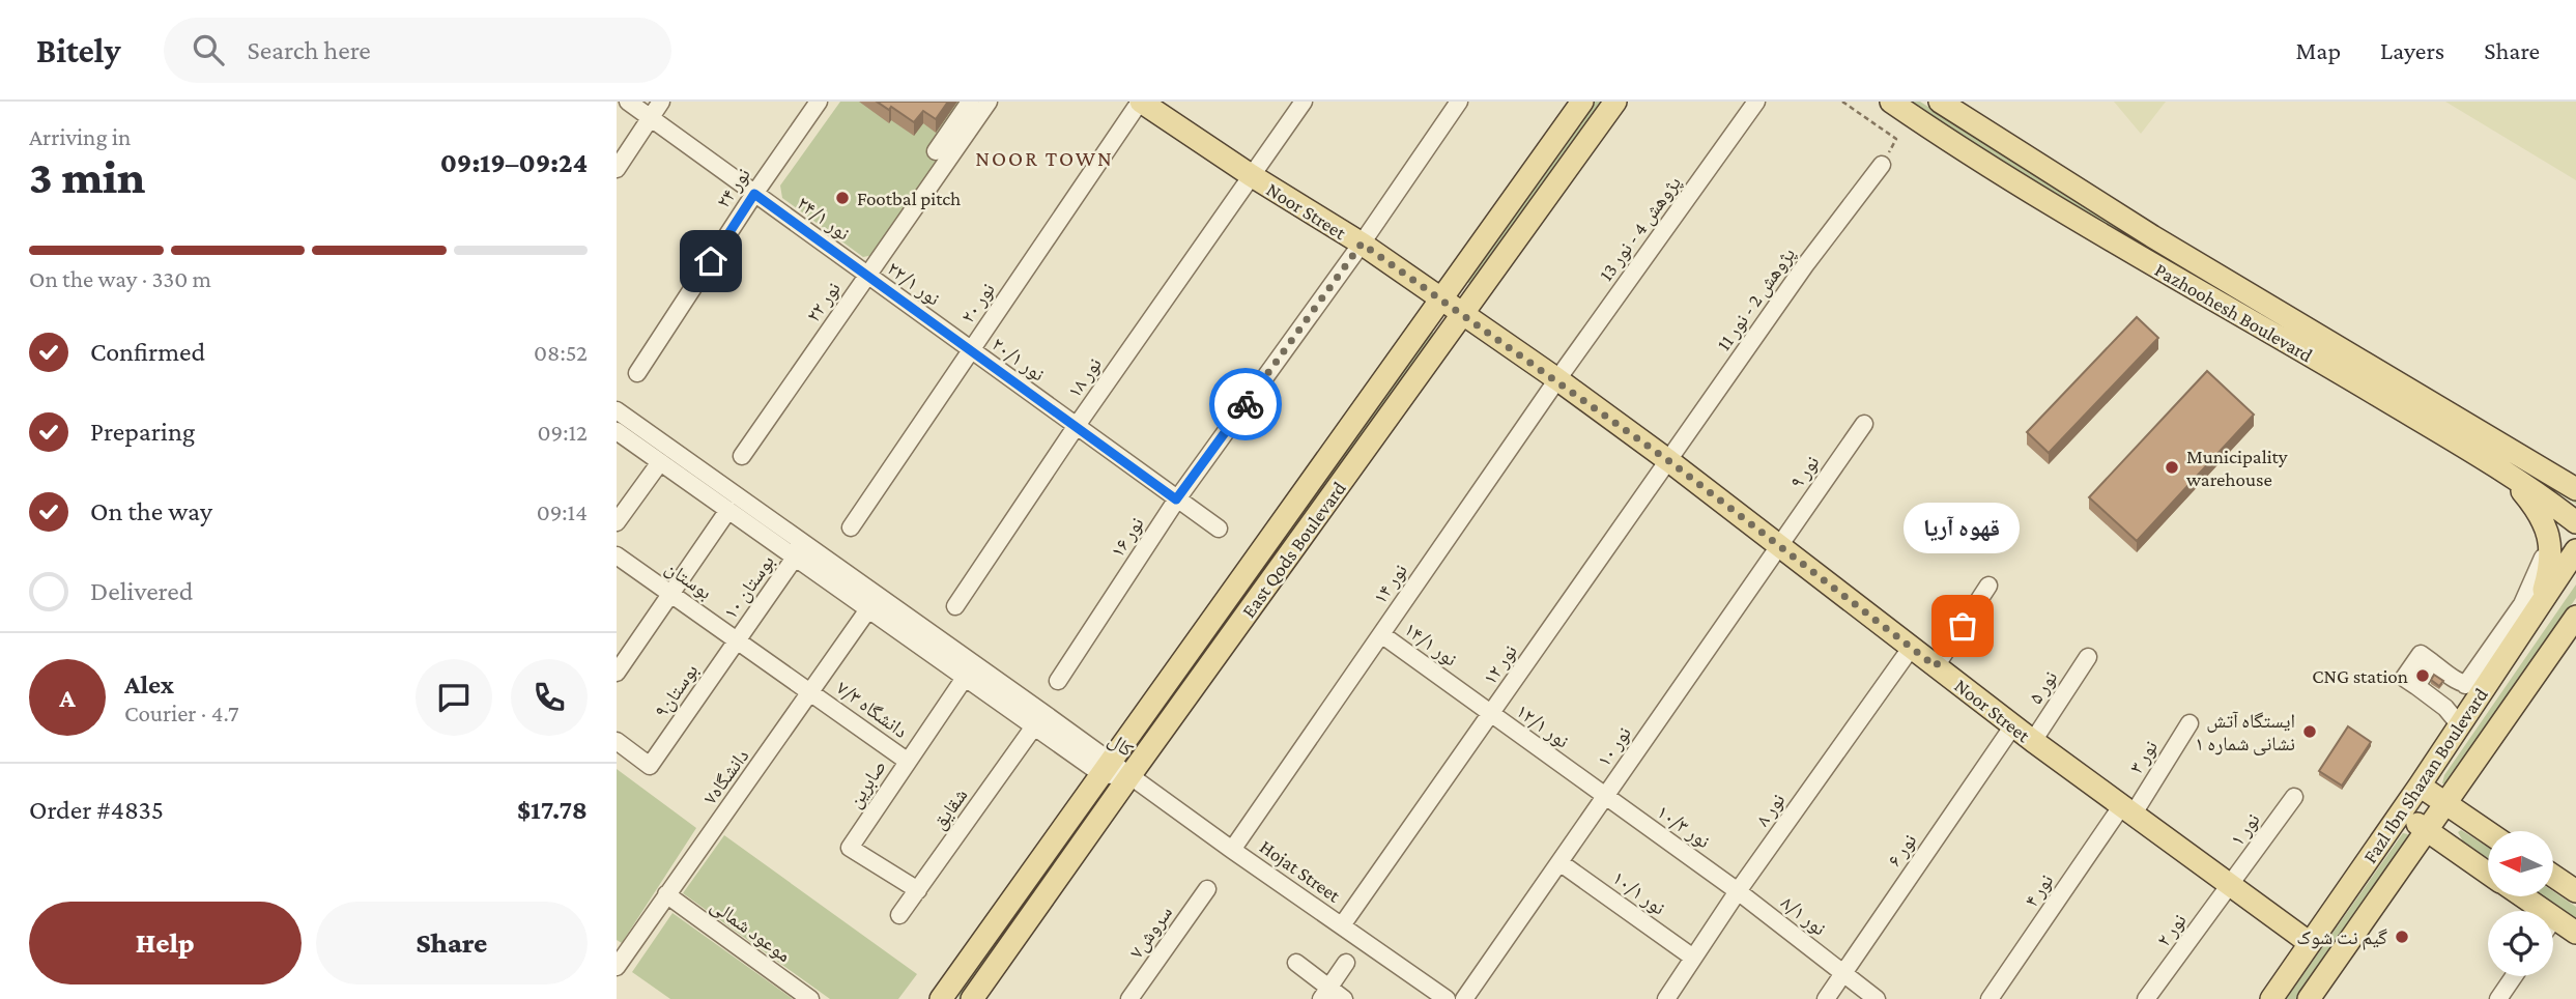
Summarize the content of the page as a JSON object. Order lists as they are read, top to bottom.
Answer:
{
  "streets": {
    "main road": [
      "Noor Street",
      "Pazhoohesh Boulevard",
      "East Qods Boulevard",
      "Fazl Ibn Shazan Boulevard"
    ],
    "street": [
      "نور ۲۴",
      "نور ۲۴/۱",
      "پژوهش 4 - نور 13",
      "نور ۲۲/۱",
      "پژوهش 2 - نور 11",
      "نور ۲۲",
      "نور ۲۰",
      "نور ۲۰/۱",
      "نور ۱۸",
      "نور ۹",
      "نور ۱۶",
      "بوستان",
      "نور ۱۴",
      "بوستان ۱۰",
      "نور ۱۴/۱",
      "نور ۱۲",
      "نور ۵",
      "بوستان۹",
      "دانشگاه ۷/۳",
      "نور ۱۲/۱",
      "کال",
      "نور ۱۰",
      "نور ۳",
      "دانشگاه۷",
      "صابرین",
      "شقایق",
      "نور ۸",
      "نور ۱۰/۳",
      "نور ۱",
      "نور ۶",
      "Hojat Street",
      "نور ۴",
      "نور ۱۰/۱",
      "نور ۸/۱",
      "موعود شمالی",
      "نور ۲",
      "سروش۷"
    ]
  },
  "crossings": [
    ["نور ۲۴", "نور ۲۴/۱"],
    ["Noor Street", "پژوهش 4 - نور 13"],
    ["Noor Street", "پژوهش 2 - نور 11"],
    ["Noor Street", "نور ۲۰"],
    ["Noor Street", "نور ۱۸"],
    ["Noor Street", "نور ۹"],
    ["Noor Street", "نور ۱۶"],
    ["Noor Street", "East Qods Boulevard"],
    ["Noor Street", "نور ۱۴"],
    ["Noor Street", "نور ۱۲"],
    ["Noor Street", "نور ۵"],
    ["Noor Street", "نور ۱۰"],
    ["Noor Street", "نور ۳"],
    ["Noor Street", "Fazl Ibn Shazan Boulevard"],
    ["Noor Street", "نور ۸"],
    ["Noor Street", "نور ۱"],
    ["Noor Street", "نور ۶"],
    ["Noor Street", "نور ۴"],
    ["Noor Street", "نور ۲"],
    ["نور ۲۴/۱", "نور ۲۲/۱"],
    ["نور ۲۴/۱", "نور ۲۲"],
    ["پژوهش 4 - نور 13", "نور ۱۴"],
    ["نور ۲۲/۱", "نور ۲۲"],
    ["نور ۲۲/۱", "نور ۲۰"],
    ["نور ۲۲/۱", "نور ۲۰/۱"],
    ["پژوهش 2 - نور 11", "نور ۱۲"],
    ["نور ۲۰", "نور ۲۰/۱"],
    ["نور ۲۰/۱", "نور ۱۸"],
    ["نور ۲۰/۱", "نور ۱۶"],
    ["نور ۹", "نور ۱۰"],
    ["East Qods Boulevard", "کال"],
    ["East Qods Boulevard", "Hojat Street"],
    ["بوستان", "بوستان ۱۰"],
    ["بوستان", "بوستان۹"],
    ["بوستان", "دانشگاه ۷/۳"],
    ["بوستان", "دانشگاه۷"],
    ["نور ۱۴", "نور ۱۴/۱"],
    ["نور ۱۴", "Hojat Street"],
    ["بوستان ۱۰", "بوستان۹"],
    ["بوستان ۱۰", "کال"],
    ["نور ۱۴/۱", "نور ۱۲"],
    ["نور ۱۴/۱", "نور ۱۲/۱"],
    ["نور ۱۲", "نور ۱۲/۱"],
    ["نور ۱۲", "Hojat Street"],
    ["دانشگاه ۷/۳", "دانشگاه۷"],
    ["دانشگاه ۷/۳", "صابرین"],
    ["نور ۱۲/۱", "نور ۱۰"],
    ["نور ۱۲/۱", "نور ۱۰/۳"],
    ["کال", "دانشگاه۷"],
    ["کال", "صابرین"],
    ["کال", "شقایق"],
    ["کال", "Hojat Street"],
    ["نور ۱۰", "نور ۱۰/۳"],
    ["نور ۱۰", "نور ۱۰/۱"],
    ["نور ۳", "نور ۴"],
    ["دانشگاه۷", "موعود شمالی"],
    ["صابرین", "شقایق"],
    ["نور ۸", "نور ۱۰/۳"],
    ["نور ۸", "نور ۱۰/۱"],
    ["نور ۸", "نور ۸/۱"],
    ["نور ۱۰/۳", "نور ۸/۱"],
    ["نور ۱", "نور ۲"],
    ["نور ۶", "نور ۸/۱"]
  ],
  "districts": ["NOOR TOWN"],
  "places": [
    "Footbal pitch",
    "Municipality warehouse",
    "قهوه آریا",
    "CNG station",
    "ایستگاه آتش نشانی شماره ۱",
    "گیم نت شوک"
  ],
  "north": "left",
  "page": {
    "header": "Bitely",
    "search": "Search here",
    "nav": ["Map", "Layers", "Share"],
    "heading": ["3 min", "Arriving in", "09:19–09:24"],
    "panel": [
      "Alex",
      "Courier · 4.7",
      "Order #4835",
      "$17.78"
    ],
    "bar": "On the way · 330 m",
    "list": [
      ["Confirmed", "08:52"],
      ["Preparing", "09:12"],
      ["On the way", "09:14"],
      "Delivered"
    ],
    "bubble": "قهوه آریا",
    "round": "A",
    "buttons": ["Help", "Share"]
  }
}
